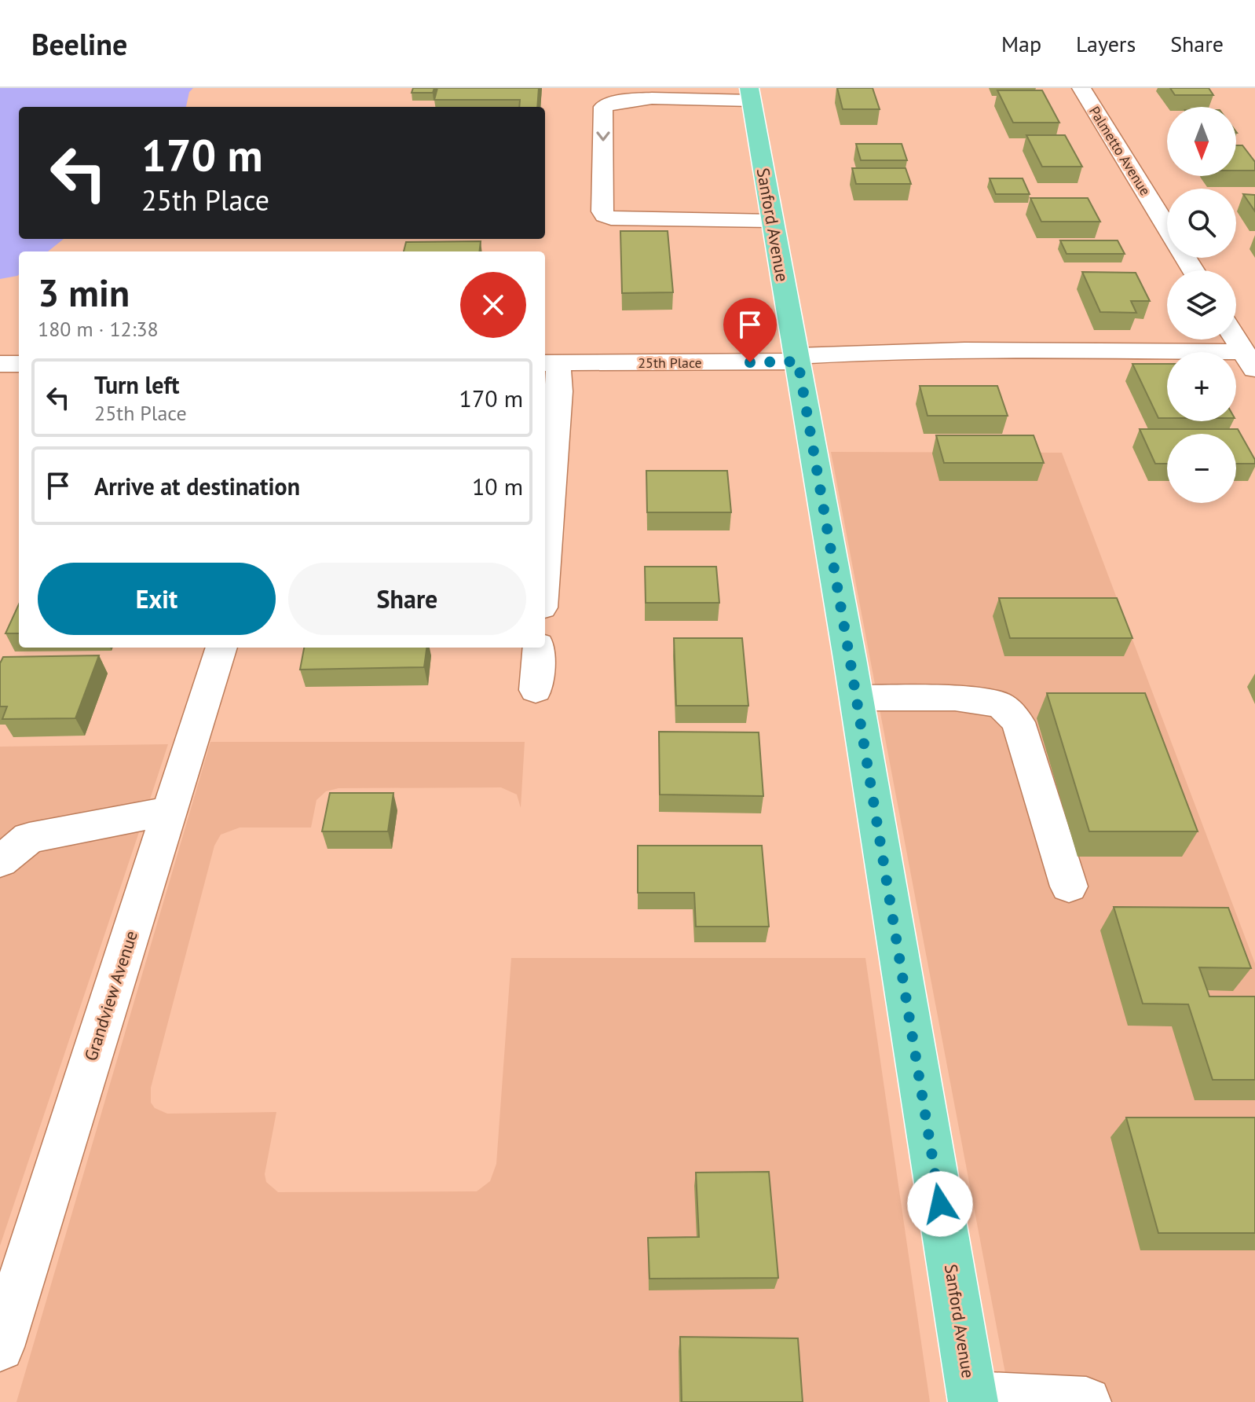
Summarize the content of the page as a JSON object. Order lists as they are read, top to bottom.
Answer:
{
  "streets": {
    "main road": ["Sanford Avenue"],
    "street": ["Palmetto Avenue", "25th Place", "Grandview Avenue"]
  },
  "crossings": [
    ["Sanford Avenue", "25th Place"]
  ],
  "north": "bottom",
  "page": {
    "header": "Beeline",
    "nav": ["Map", "Layers", "Share"],
    "map_buttons": ["+", "−"],
    "turn": ["170 m", "25th Place"],
    "heading": ["3 min", "180 m · 12:38"],
    "list": [
      {
        "name": "Turn left",
        "note": "25th Place",
        "value": "170 m"
      },
      {
        "name": "Arrive at destination",
        "value": "10 m"
      }
    ],
    "buttons": ["Exit", "Share"]
  }
}
